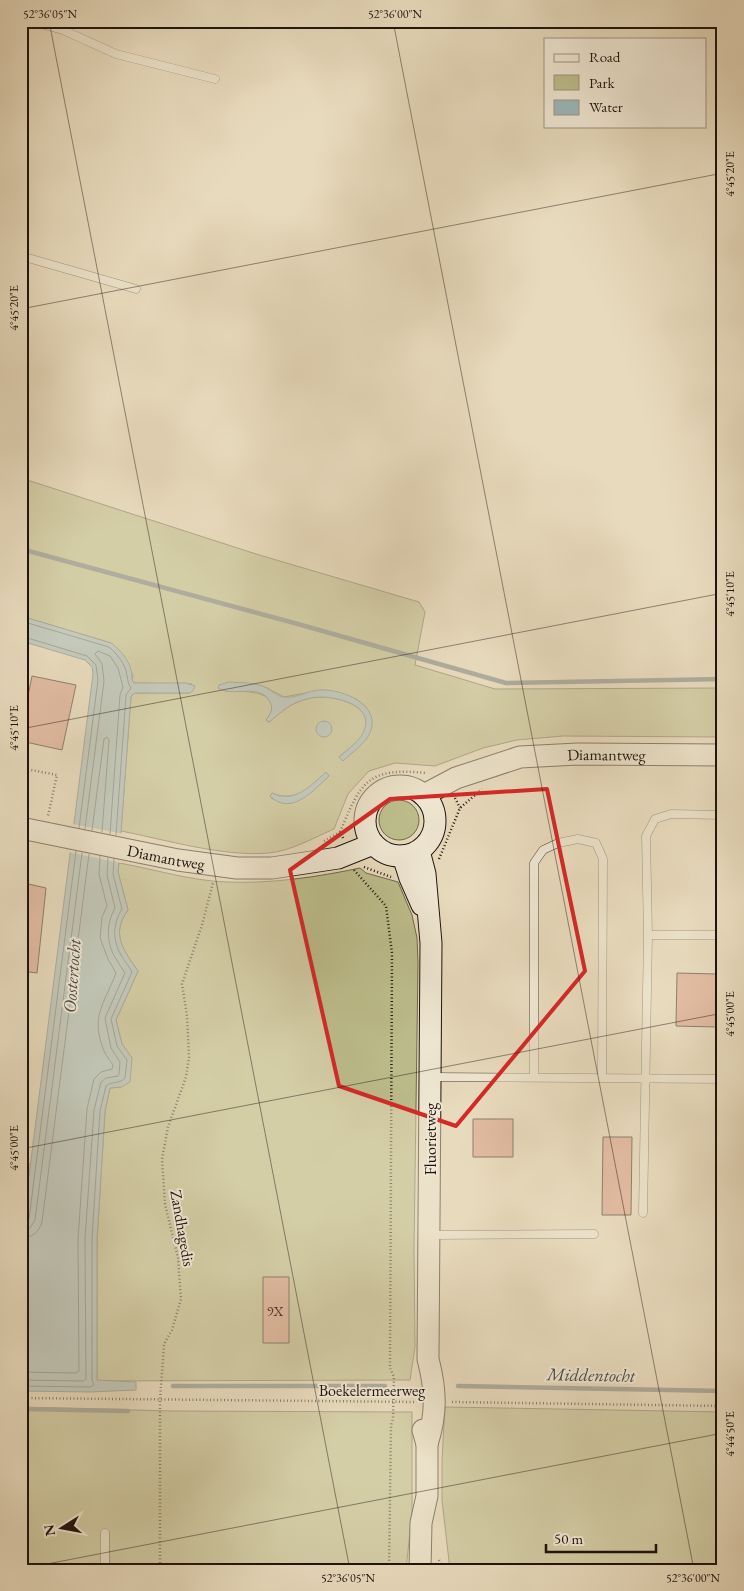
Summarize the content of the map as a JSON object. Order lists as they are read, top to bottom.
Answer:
{
  "streets": {
    "street": ["Diamantweg", "Fluorietweg"],
    "path": ["Zandhagedis", "Boekelermeerweg"]
  },
  "crossings": [
    ["Diamantweg", "Fluorietweg"],
    ["Diamantweg", "Zandhagedis"],
    ["Fluorietweg", "Boekelermeerweg"],
    ["Zandhagedis", "Boekelermeerweg"]
  ],
  "water": ["Oostertocht", "Middentocht"],
  "house_numbers": ["9X"],
  "legend": ["Road", "Park", "Water"],
  "scale_bar": "50 m",
  "north": "left",
  "coordinates": [
    "52°36'05\"N",
    "52°36'00\"N",
    "4°45'20\"E",
    "4°45'10\"E",
    "4°45'00\"E",
    "4°44'50\"E"
  ]
}
